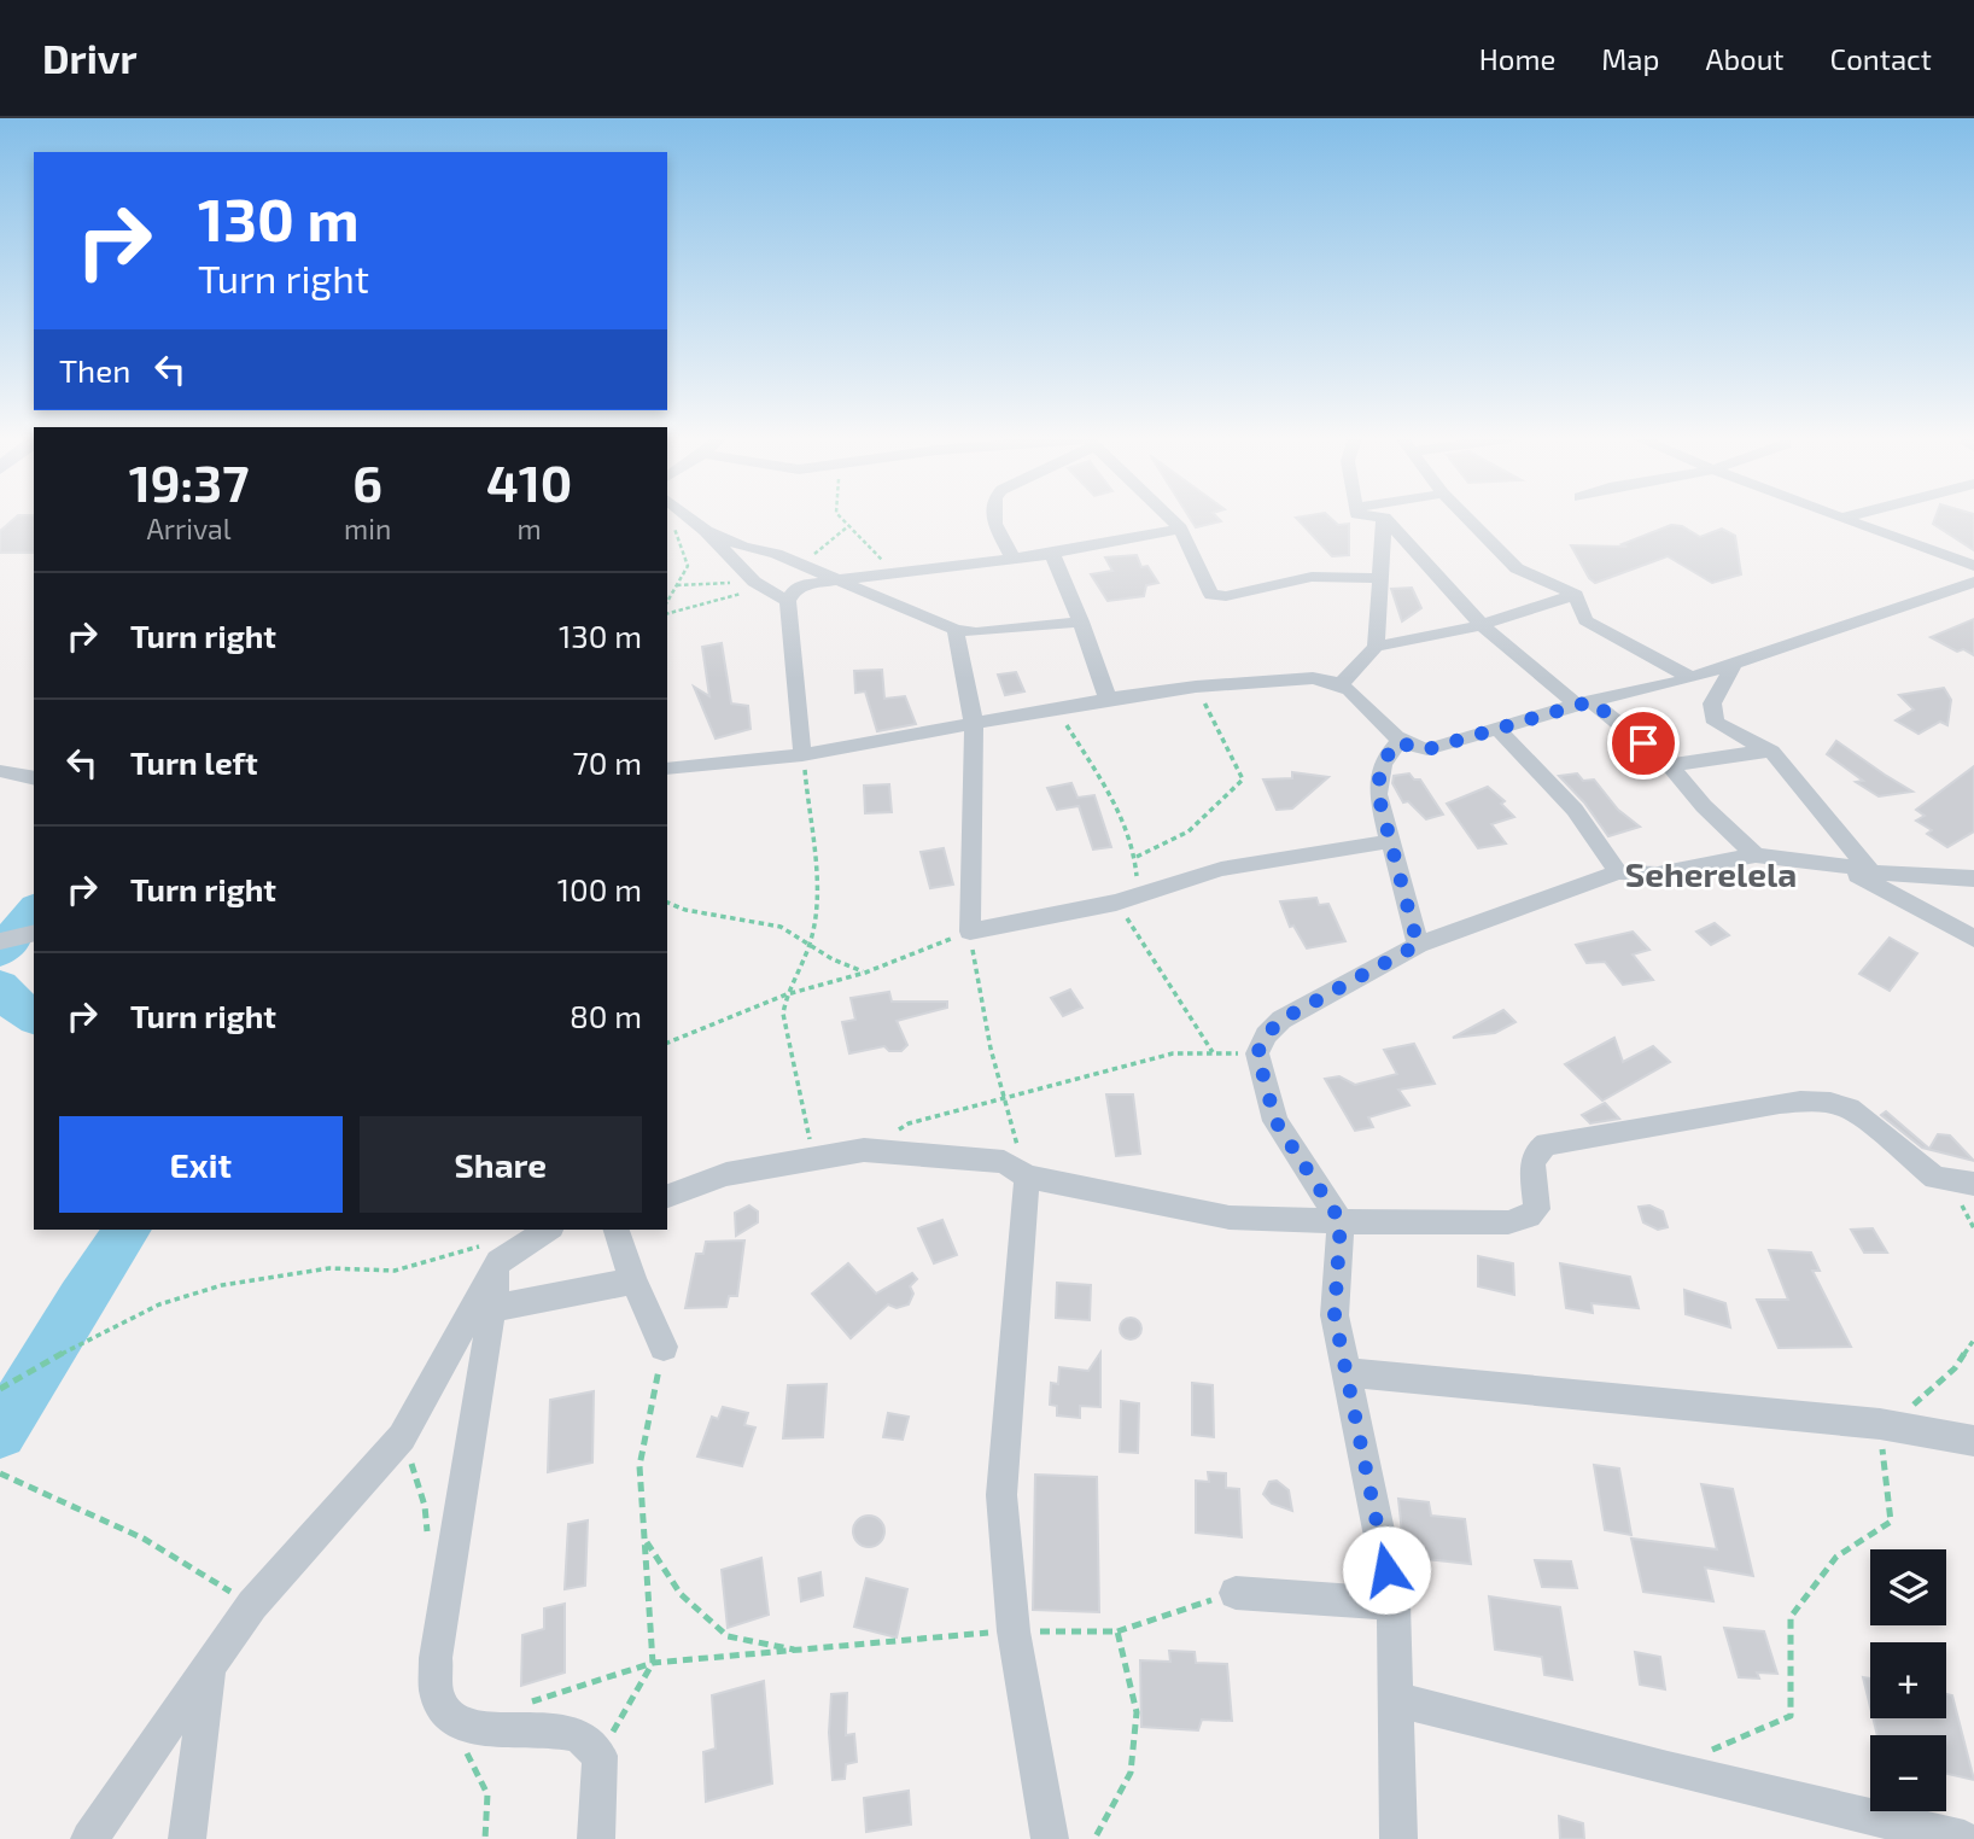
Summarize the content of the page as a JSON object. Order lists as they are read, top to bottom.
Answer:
{
  "districts": ["Seherelela"],
  "page": {
    "header": "Drivr",
    "nav": [
      "Home",
      "Map",
      "About",
      "Contact"
    ],
    "turn": ["130 m", "Turn right"],
    "then": "Then",
    "eta": [
      "19:37",
      "Arrival",
      "6",
      "min",
      "410",
      "m"
    ],
    "list": [
      {
        "name": "Turn right",
        "value": "130 m"
      },
      {
        "name": "Turn left",
        "value": "70 m"
      },
      {
        "name": "Turn right",
        "value": "100 m"
      },
      {
        "name": "Turn right",
        "value": "80 m"
      }
    ],
    "buttons": ["Exit", "Share"],
    "map_buttons": ["+", "−"]
  }
}
